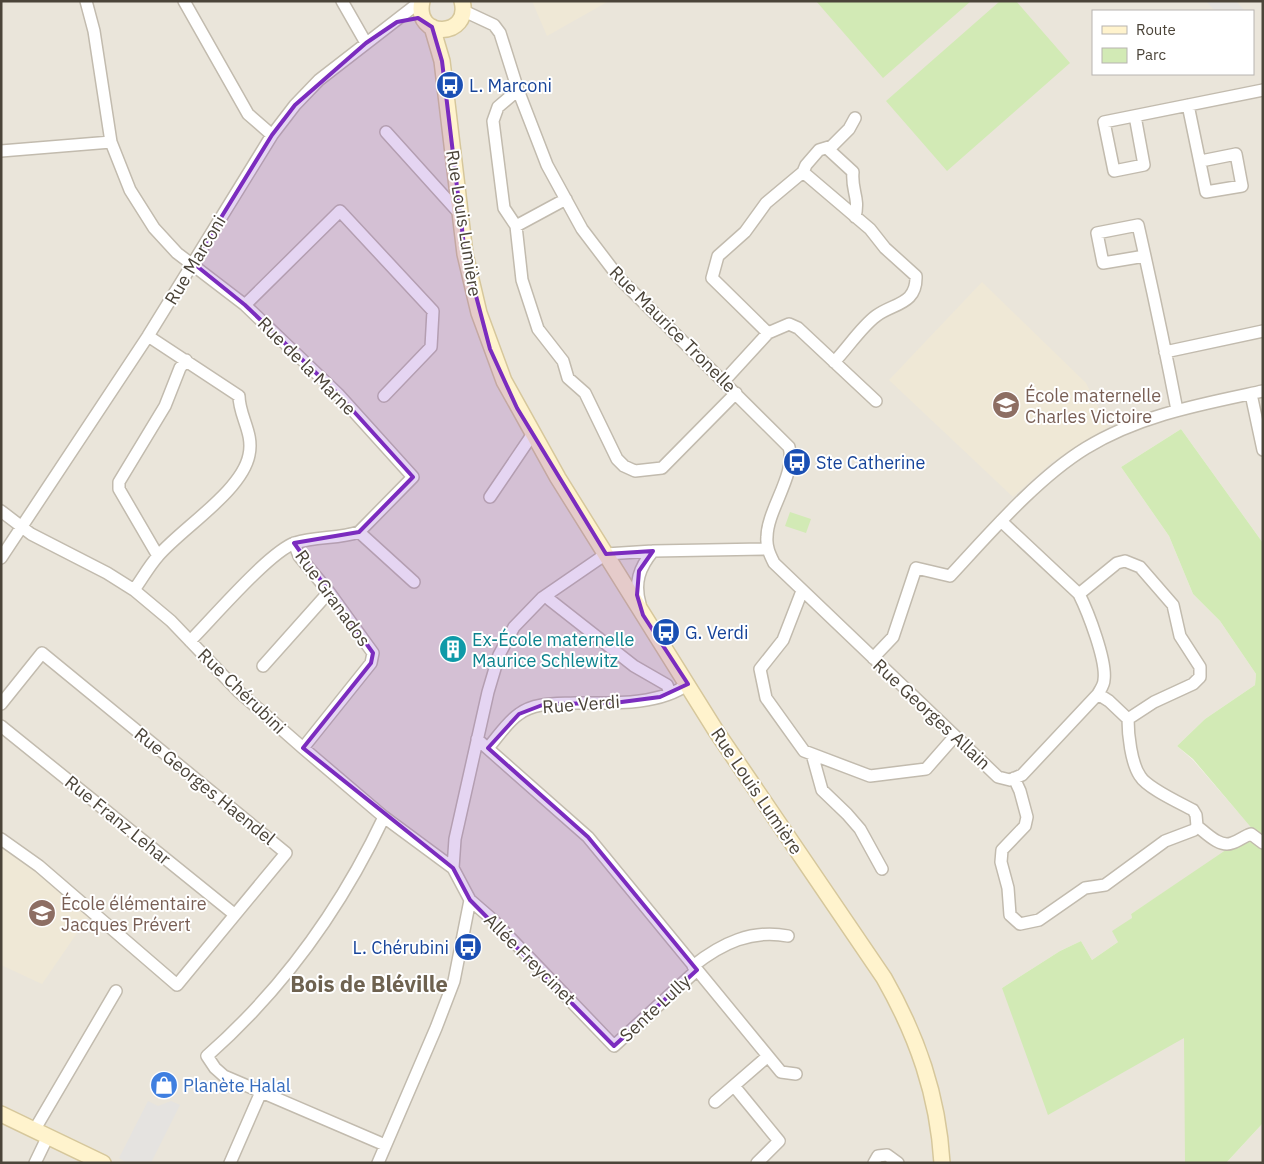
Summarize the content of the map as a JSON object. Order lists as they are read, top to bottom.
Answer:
{
  "streets": {
    "main road": ["Rue Louis Lumière"],
    "street": [
      "Rue Marconi",
      "Rue Maurice Tronelle",
      "Rue de la Marne",
      "Rue Granados",
      "Rue Chérubini",
      "Rue Verdi",
      "Rue Georges Allain",
      "Rue Georges Haendel",
      "Rue Franz Lehar",
      "Allée Freycinet",
      "Sente Lully"
    ]
  },
  "crossings": [
    ["Rue Louis Lumière", "Rue Marconi"],
    ["Rue Louis Lumière", "Rue Maurice Tronelle"],
    ["Rue Louis Lumière", "Rue Verdi"],
    ["Rue Marconi", "Rue de la Marne"],
    ["Rue Marconi", "Rue Chérubini"],
    ["Rue Maurice Tronelle", "Rue Georges Allain"],
    ["Rue Granados", "Rue Chérubini"],
    ["Rue Chérubini", "Allée Freycinet"],
    ["Rue Georges Haendel", "Rue Franz Lehar"],
    ["Allée Freycinet", "Sente Lully"]
  ],
  "districts": ["Bois de Bléville"],
  "places": {
    "bus stop": [
      "L. Marconi",
      "Ste Catherine",
      "G. Verdi",
      "L. Chérubini"
    ],
    "school or university": ["École maternelle Charles Victoire", "École élémentaire Jacques Prévert"],
    "building": ["Ex-École maternelle Maurice Schlewitz"],
    "shop": ["Planète Halal"]
  },
  "legend": ["Route", "Parc"]
}
